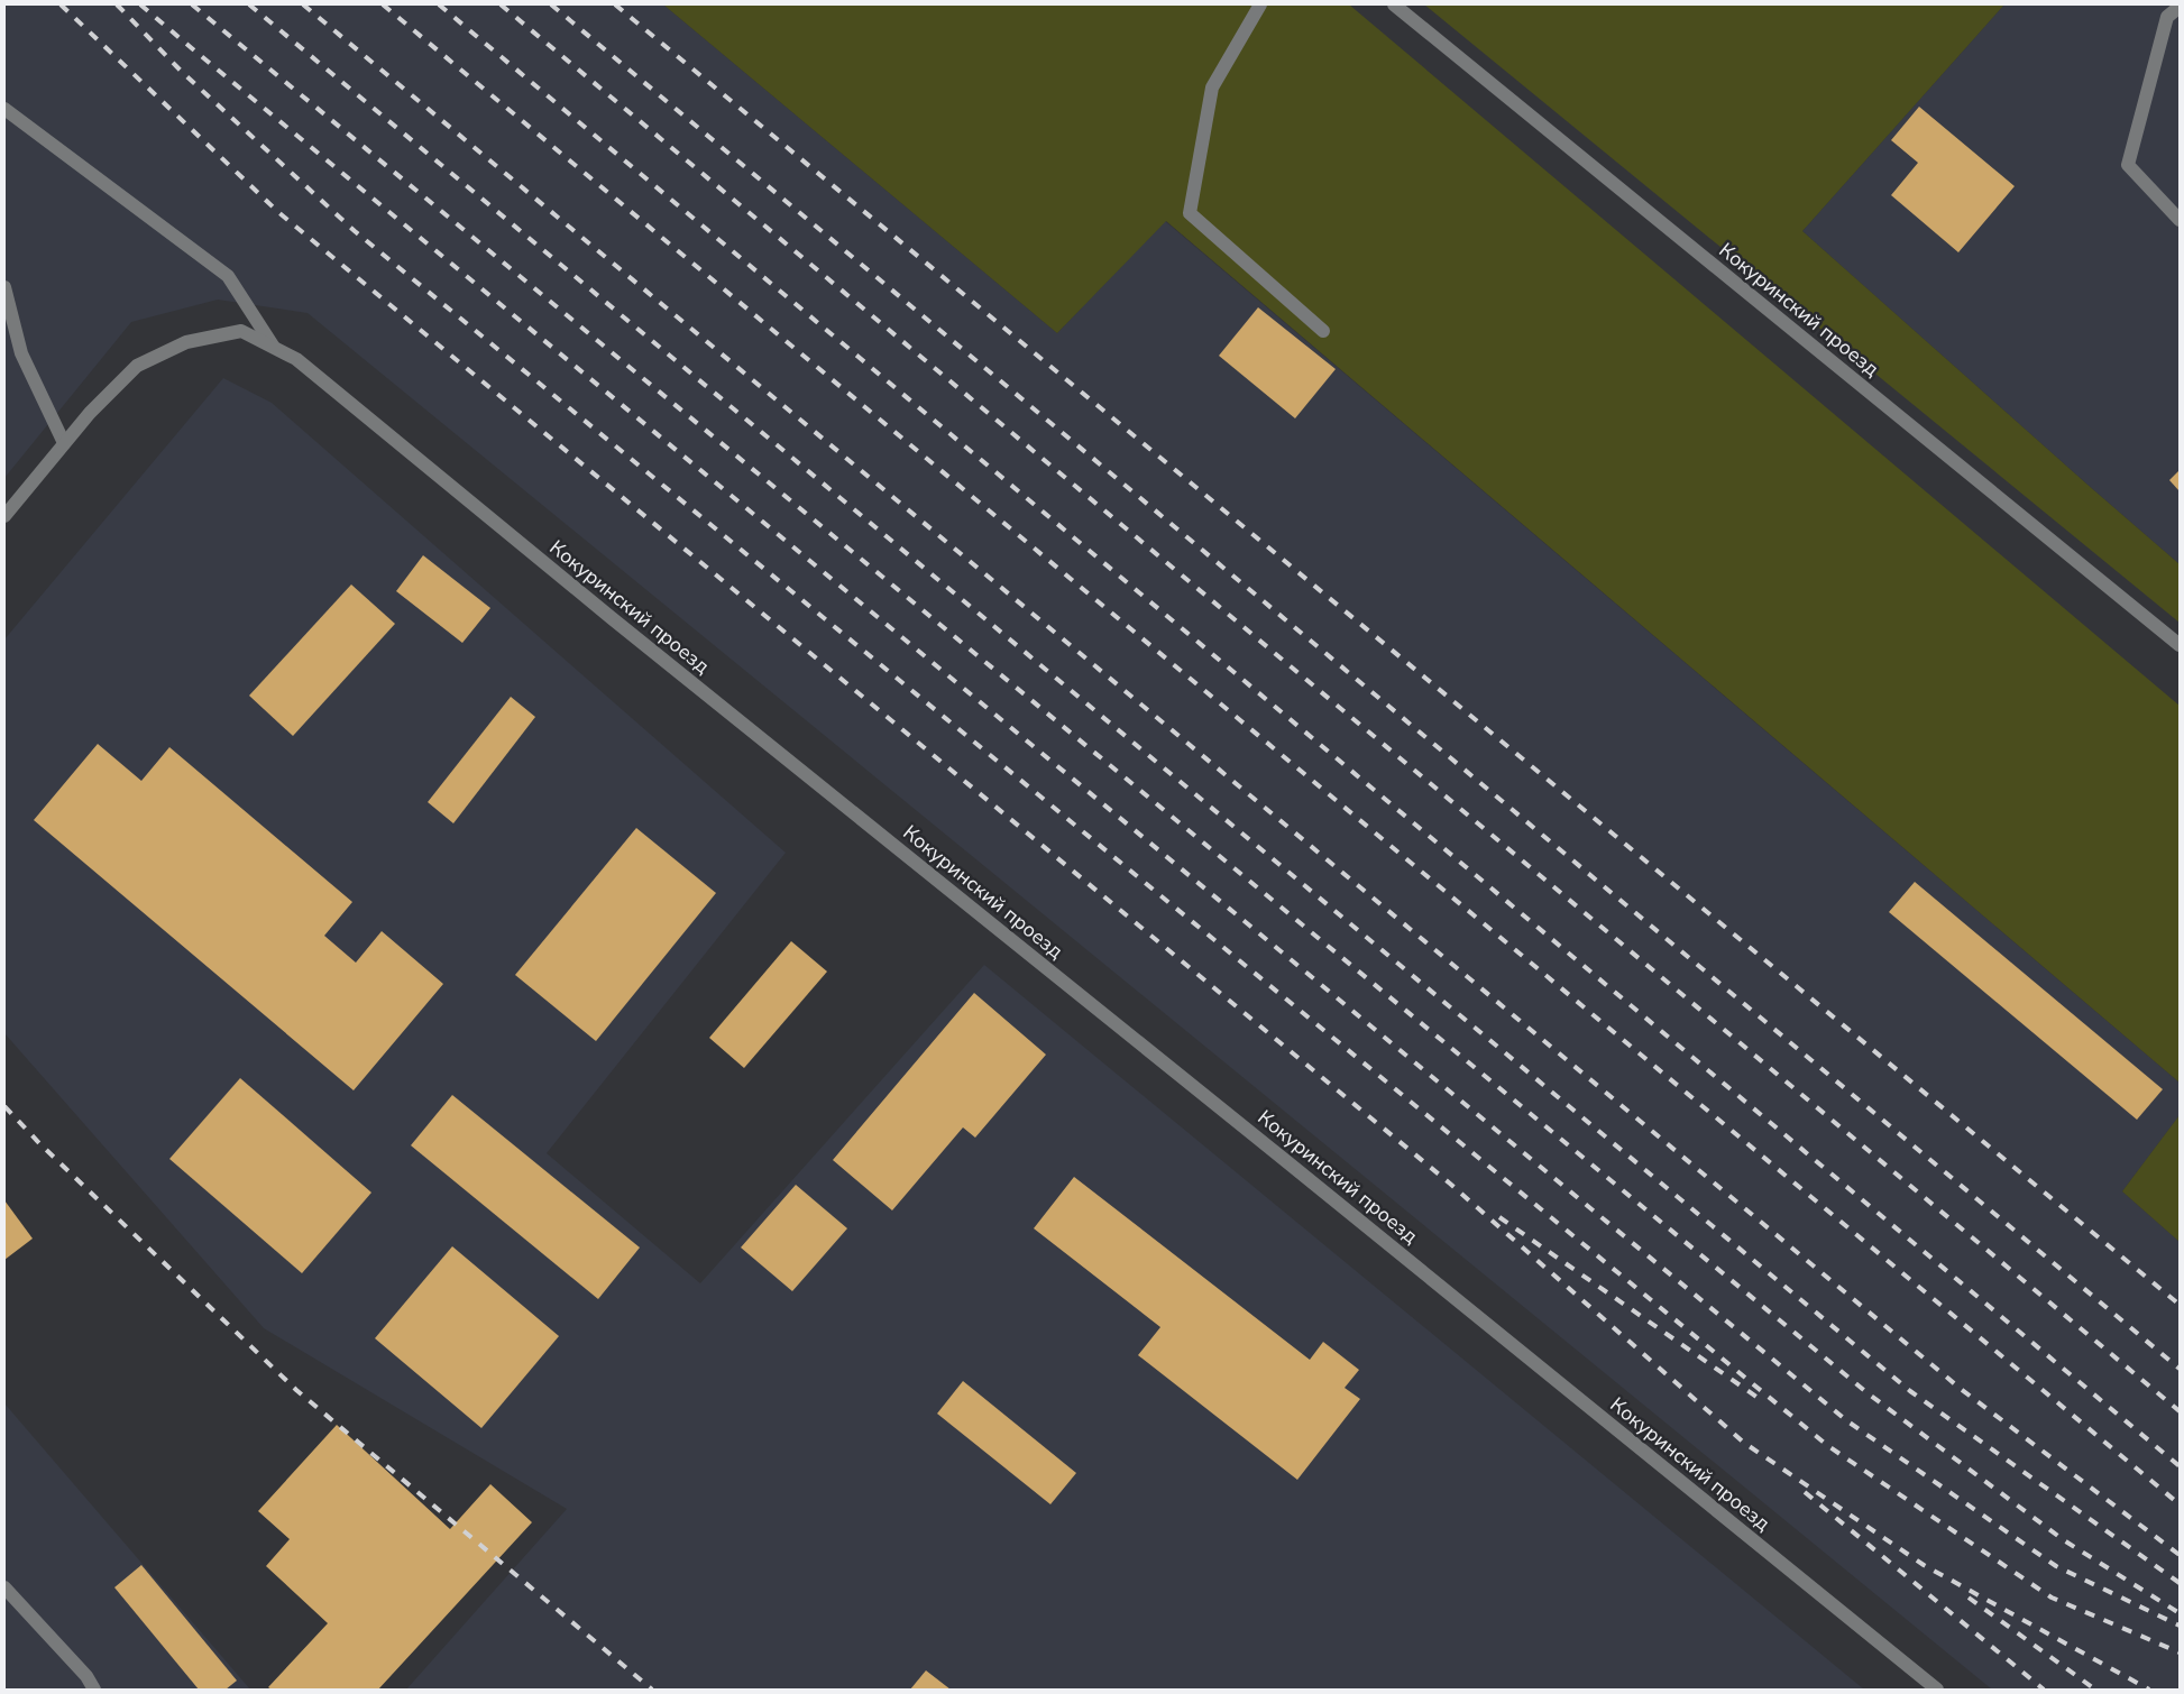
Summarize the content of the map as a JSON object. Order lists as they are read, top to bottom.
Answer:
{
  "streets": {
    "street": ["Кокуринский проезд"]
  }
}
